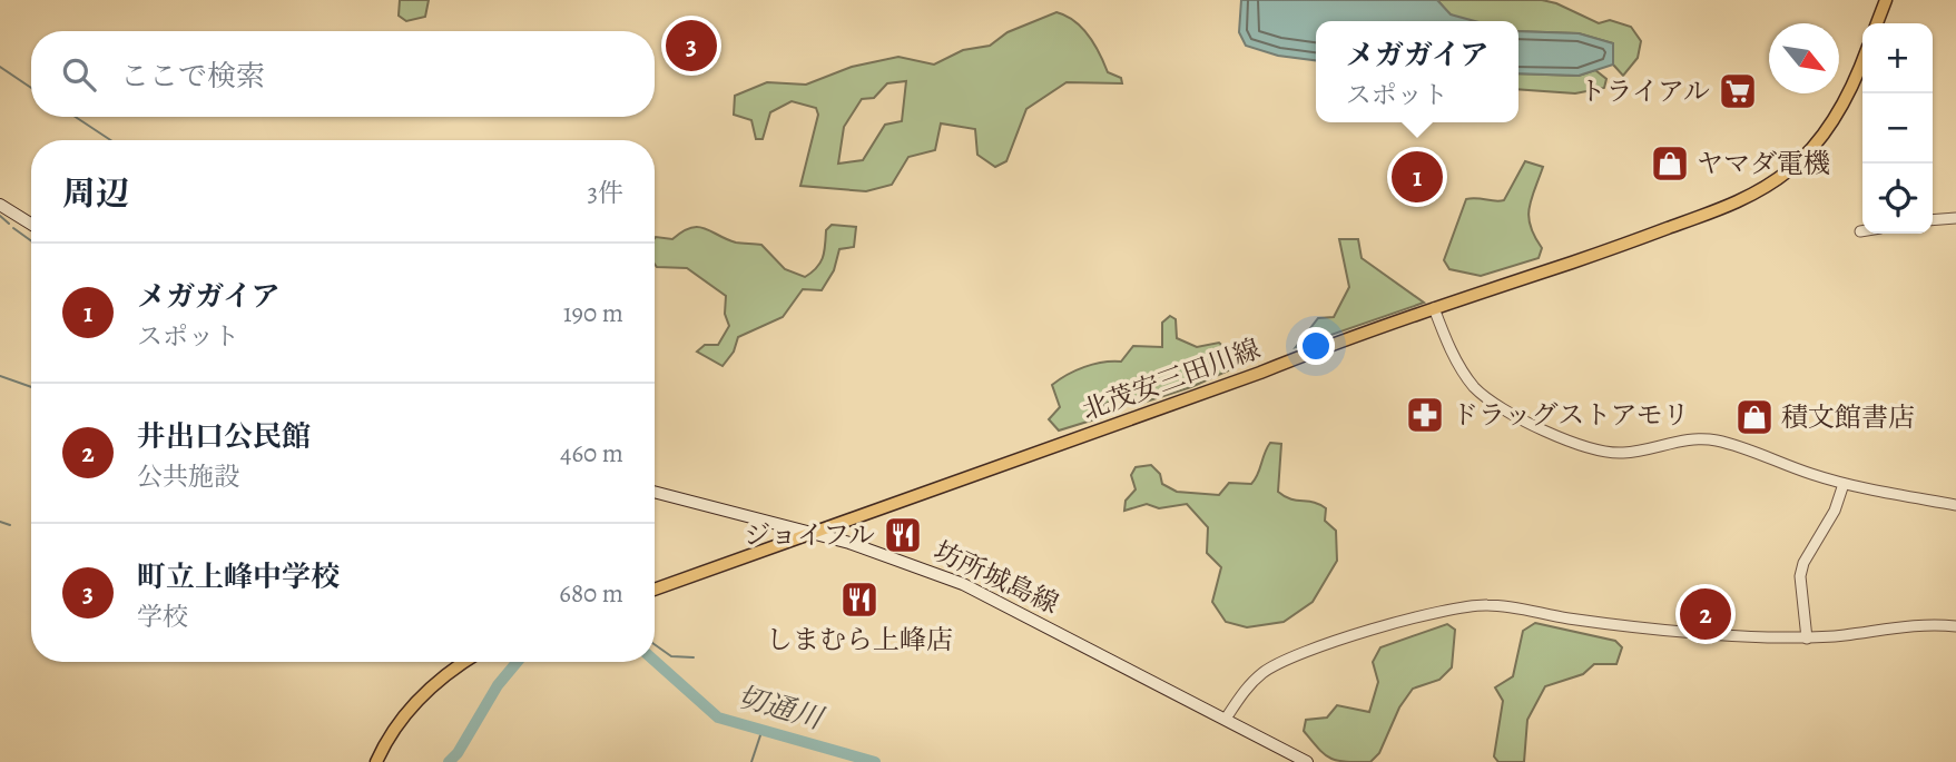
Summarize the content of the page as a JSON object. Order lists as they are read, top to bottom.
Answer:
{
  "streets": {
    "main road": ["北茂安三田川線", "坊所城島線"]
  },
  "crossings": [
    ["北茂安三田川線", "坊所城島線"]
  ],
  "water": ["切通川"],
  "places": {
    "supermarket": ["トライアル"],
    "shop": ["ヤマダ電機", "積文館書店"],
    "pharmacy": ["ドラッグストアモリ"],
    "restaurant": ["ジョイフル", "しまむら上峰店"]
  },
  "north": "bottom right",
  "page": {
    "pins": ["3", "1", "2"],
    "popup": ["メガガイア", "スポット"],
    "map_buttons": ["+", "−"],
    "search": "ここで検索",
    "heading": ["周辺", "3件"],
    "list": [
      {
        "mark": "1",
        "name": "メガガイア",
        "note": "スポット",
        "value": "190 m"
      },
      {
        "mark": "2",
        "name": "井出口公民館",
        "note": "公共施設",
        "value": "460 m"
      },
      {
        "mark": "3",
        "name": "町立上峰中学校",
        "note": "学校",
        "value": "680 m"
      }
    ]
  }
}
